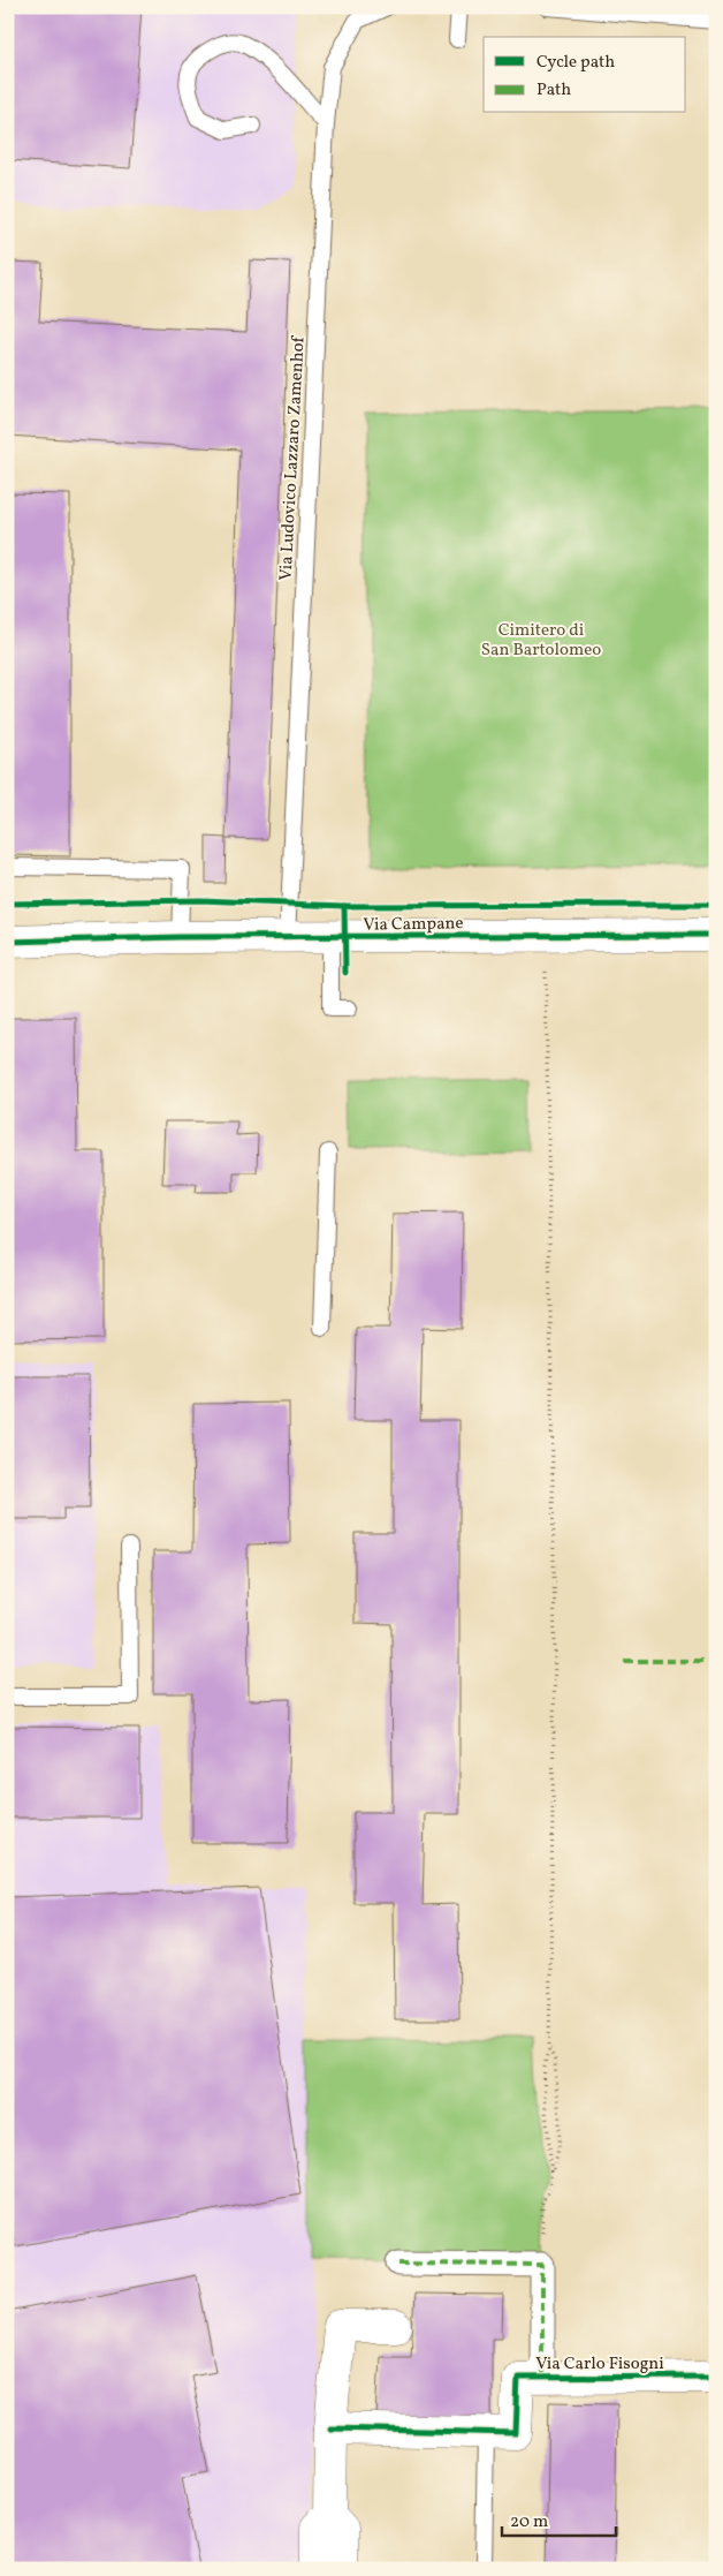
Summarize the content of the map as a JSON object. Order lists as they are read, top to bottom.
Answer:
{
  "streets": {
    "street": ["Via Campane", "Via Carlo Fisogni"],
    "lane": ["Via Ludovico Lazzaro Zamenhof"]
  },
  "crossings": [
    ["Via Ludovico Lazzaro Zamenhof", "Via Campane"]
  ],
  "parks": ["Cimitero di San Bartolomeo"],
  "legend": ["Cycle path", "Path"],
  "scale_bar": "20 m"
}
